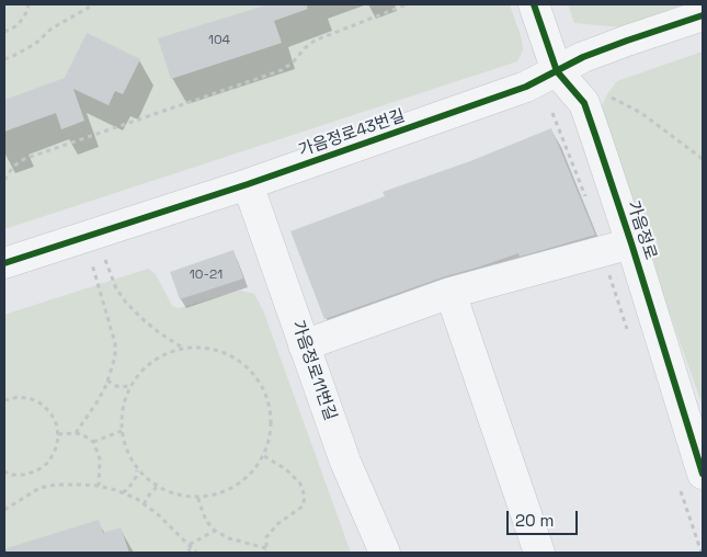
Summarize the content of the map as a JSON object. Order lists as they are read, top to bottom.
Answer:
{
  "streets": {
    "street": ["가음정로43번길", "가음정로", "가음정로11번길"]
  },
  "crossings": [
    ["가음정로43번길", "가음정로"],
    ["가음정로43번길", "가음정로11번길"]
  ],
  "house_numbers": ["104", "10-21"],
  "scale_bar": "20 m"
}
